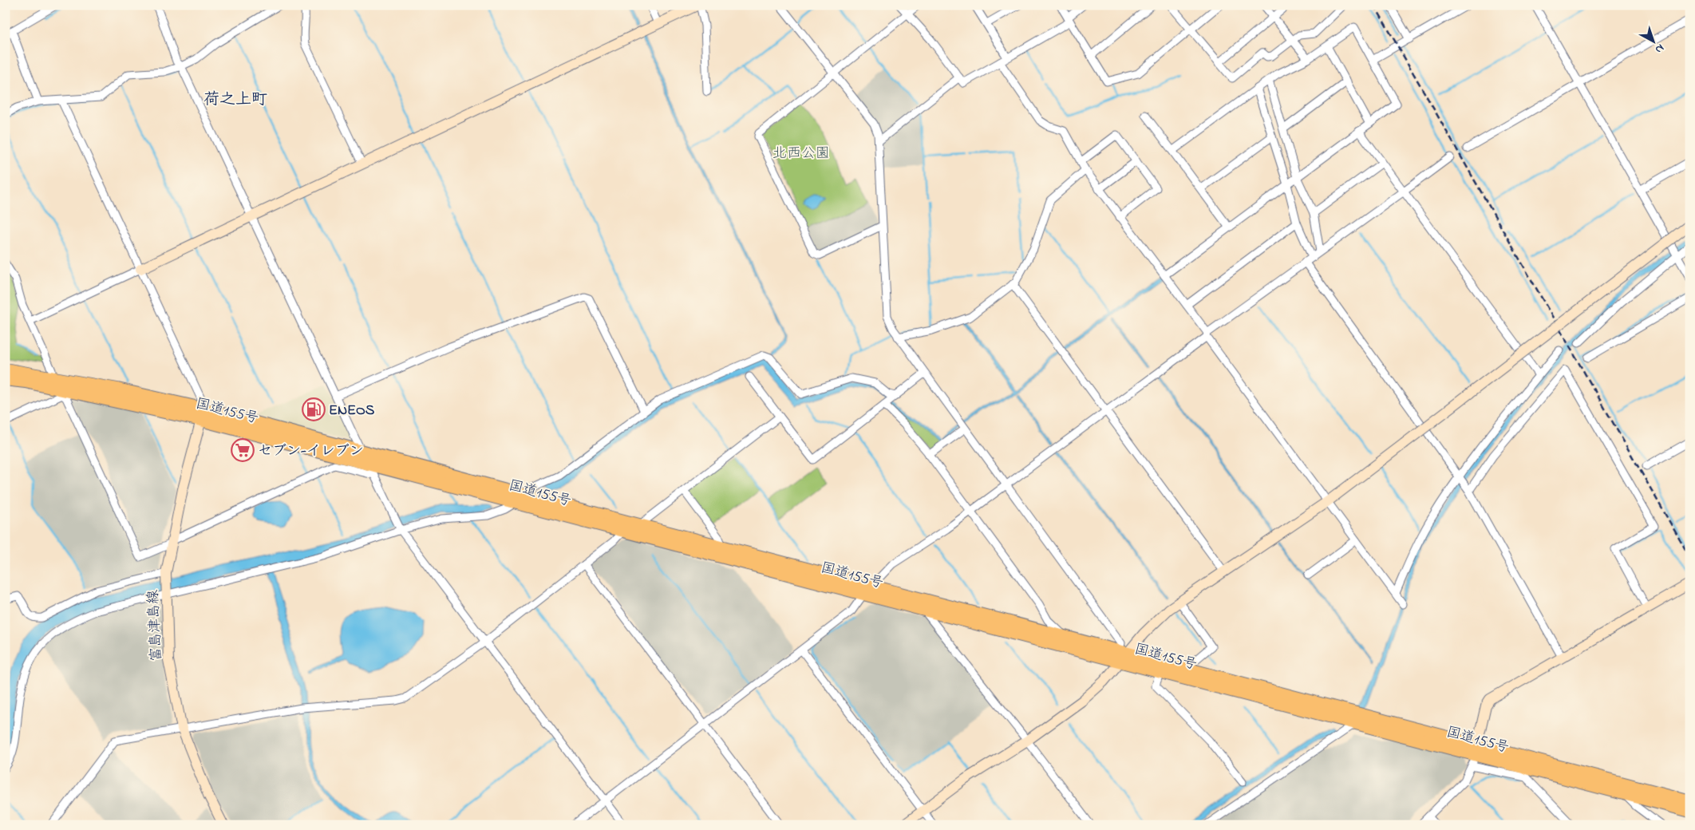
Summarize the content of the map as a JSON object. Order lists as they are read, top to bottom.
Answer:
{
  "streets": {
    "highway": ["国道155号"],
    "street": ["富島津島線"]
  },
  "crossings": [
    ["国道155号", "富島津島線"]
  ],
  "districts": ["荷之上町"],
  "parks": ["北西公園"],
  "places": {
    "fuel station": ["ENEOS"],
    "supermarket": ["セブン-イレブン"]
  },
  "north": "bottom right"
}
